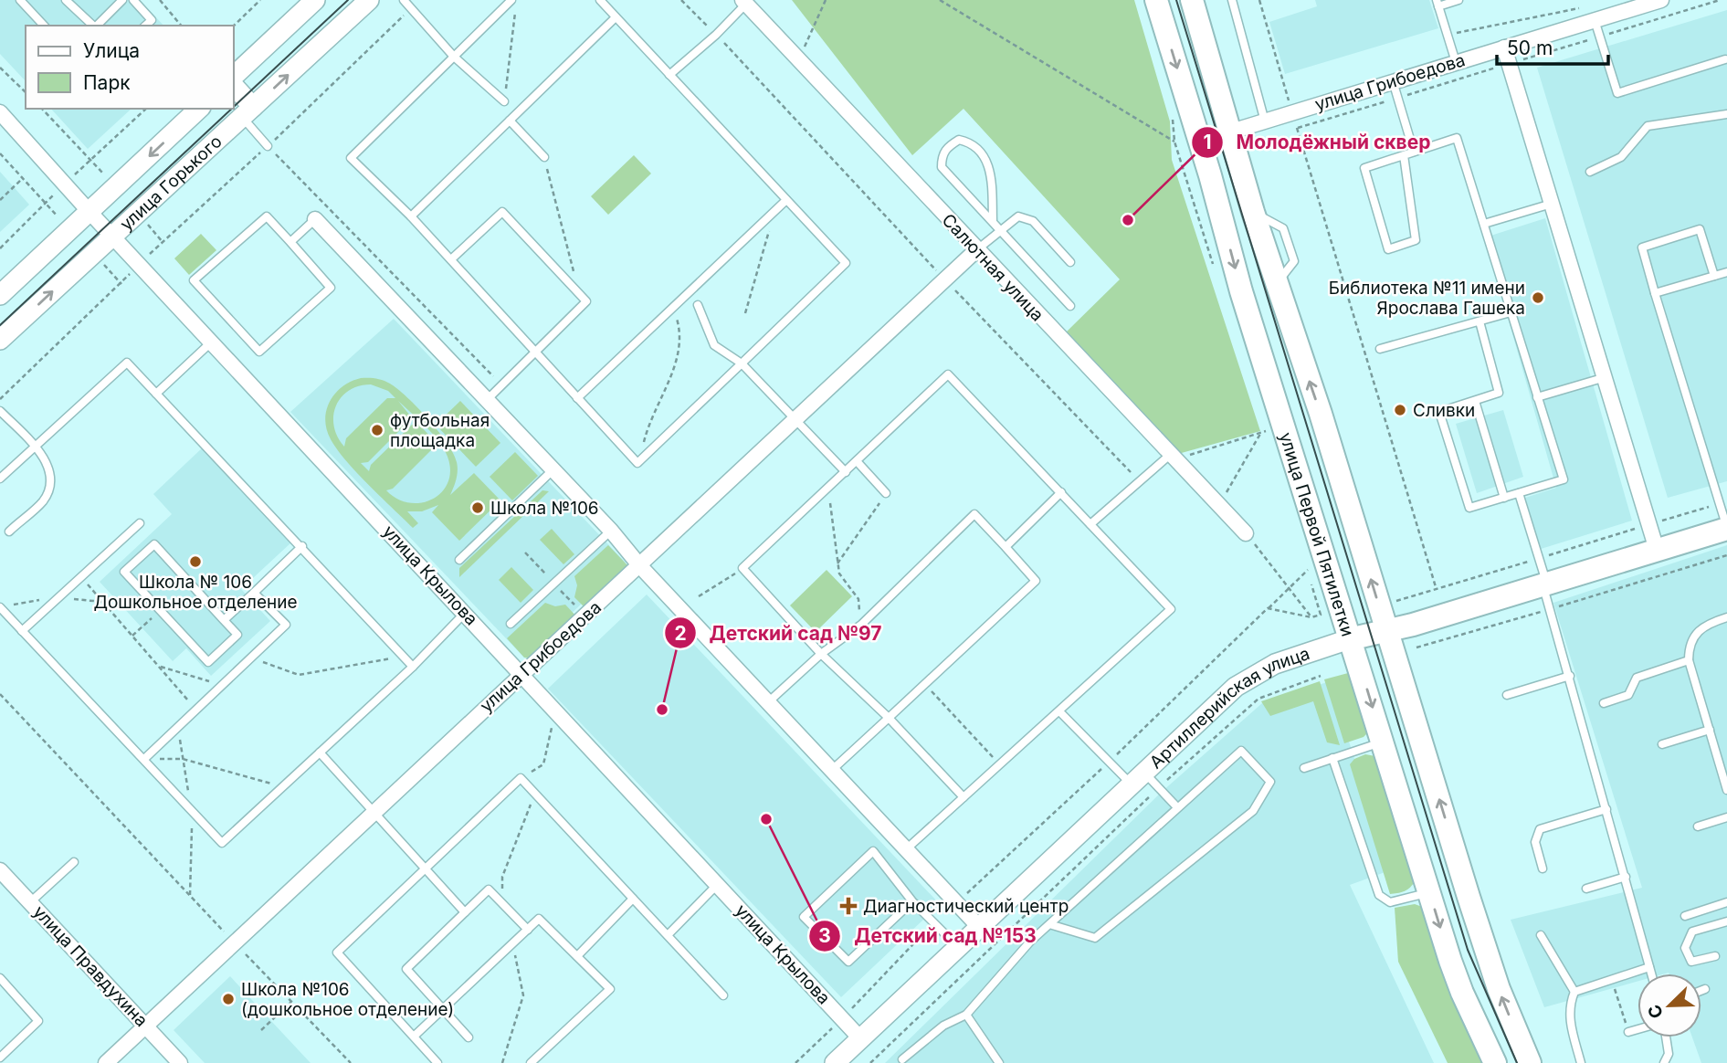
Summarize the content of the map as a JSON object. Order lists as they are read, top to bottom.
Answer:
{
  "streets": {
    "main road": ["улица Горького", "улица Первой Пятилетки", "Артиллерийская улица"],
    "street": [
      "улица Грибоедова",
      "Салютная улица",
      "улица Крылова",
      "улица Правдухина"
    ]
  },
  "crossings": [
    ["улица Грибоедова", "Салютная улица"],
    ["улица Грибоедова", "улица Крылова"],
    ["улица Грибоедова", "улица Правдухина"],
    ["улица Горького", "улица Крылова"],
    ["улица Первой Пятилетки", "Артиллерийская улица"],
    ["улица Крылова", "Артиллерийская улица"]
  ],
  "places": {
    "other": [
      "Молодёжный сквер",
      "Библиотека №11 имени Ярослава Гашека",
      "Сливки",
      "футбольная площадка",
      "Школа №106",
      "Школа № 106 Дошкольное отделение",
      "Детский сад №97",
      "Детский сад №153",
      "Школа №106 (дошкольное отделение)"
    ],
    "health": ["Диагностический центр"]
  },
  "legend": ["Улица", "Парк"],
  "scale_bar": "50 m",
  "north": "bottom left"
}
